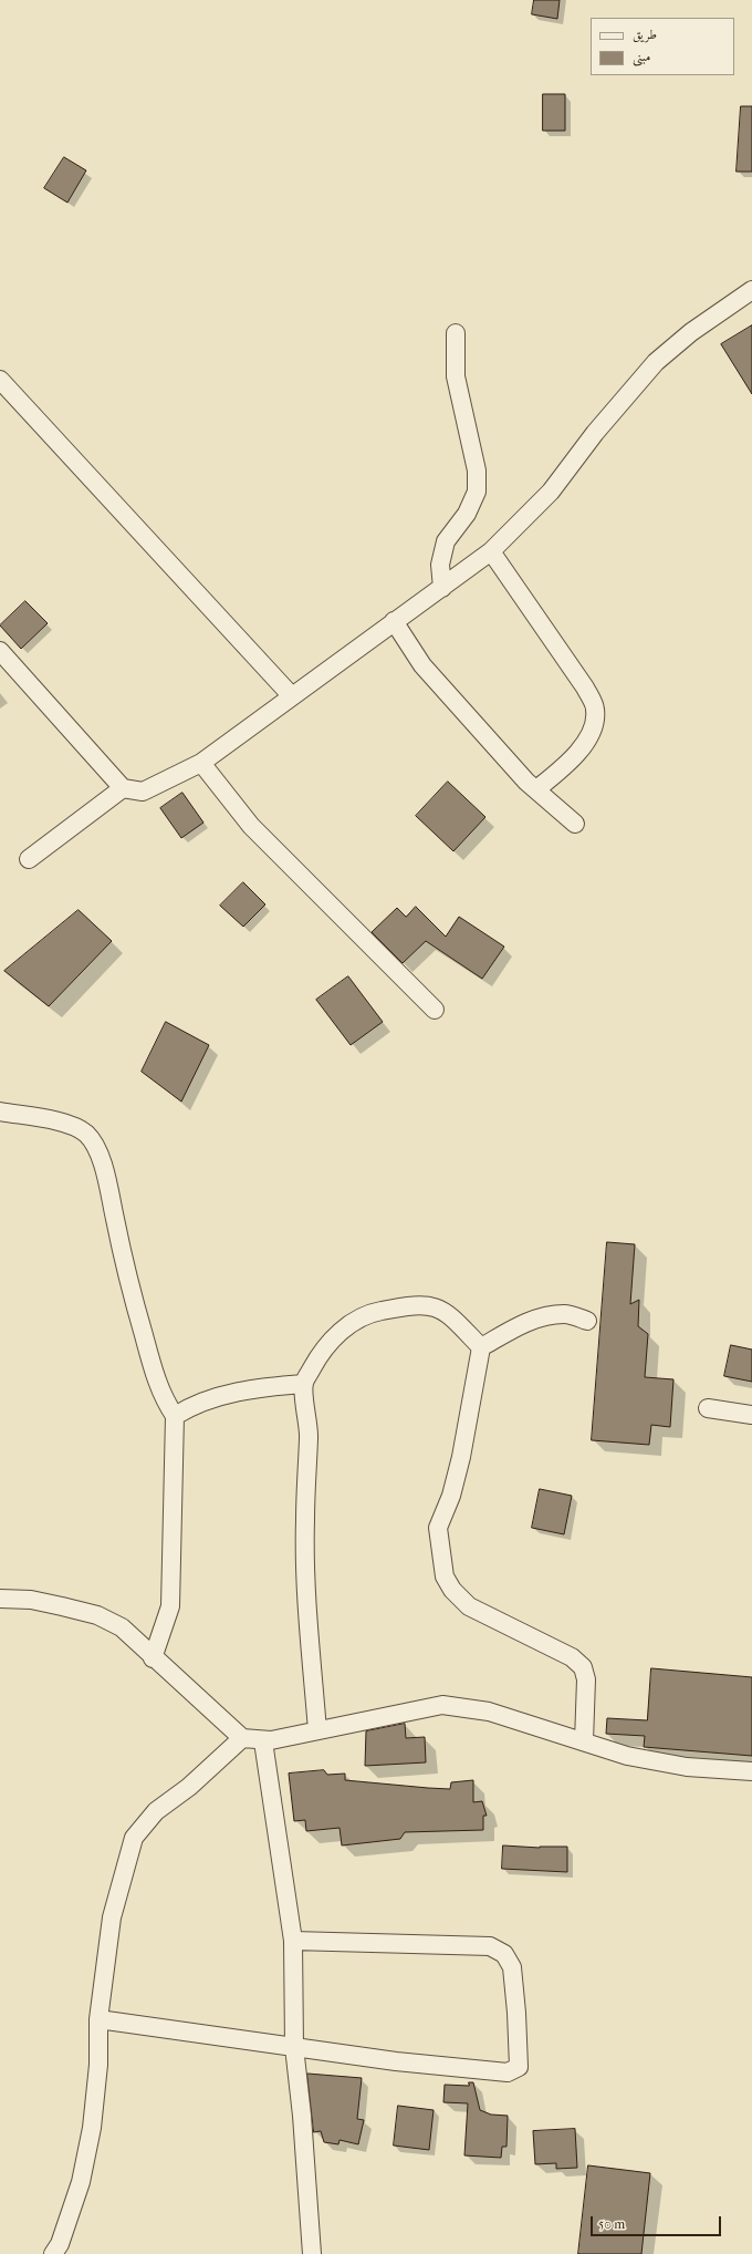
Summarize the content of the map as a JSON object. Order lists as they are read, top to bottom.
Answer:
{
  "legend": ["طريق", "مبنى"],
  "scale_bar": "50 m"
}
